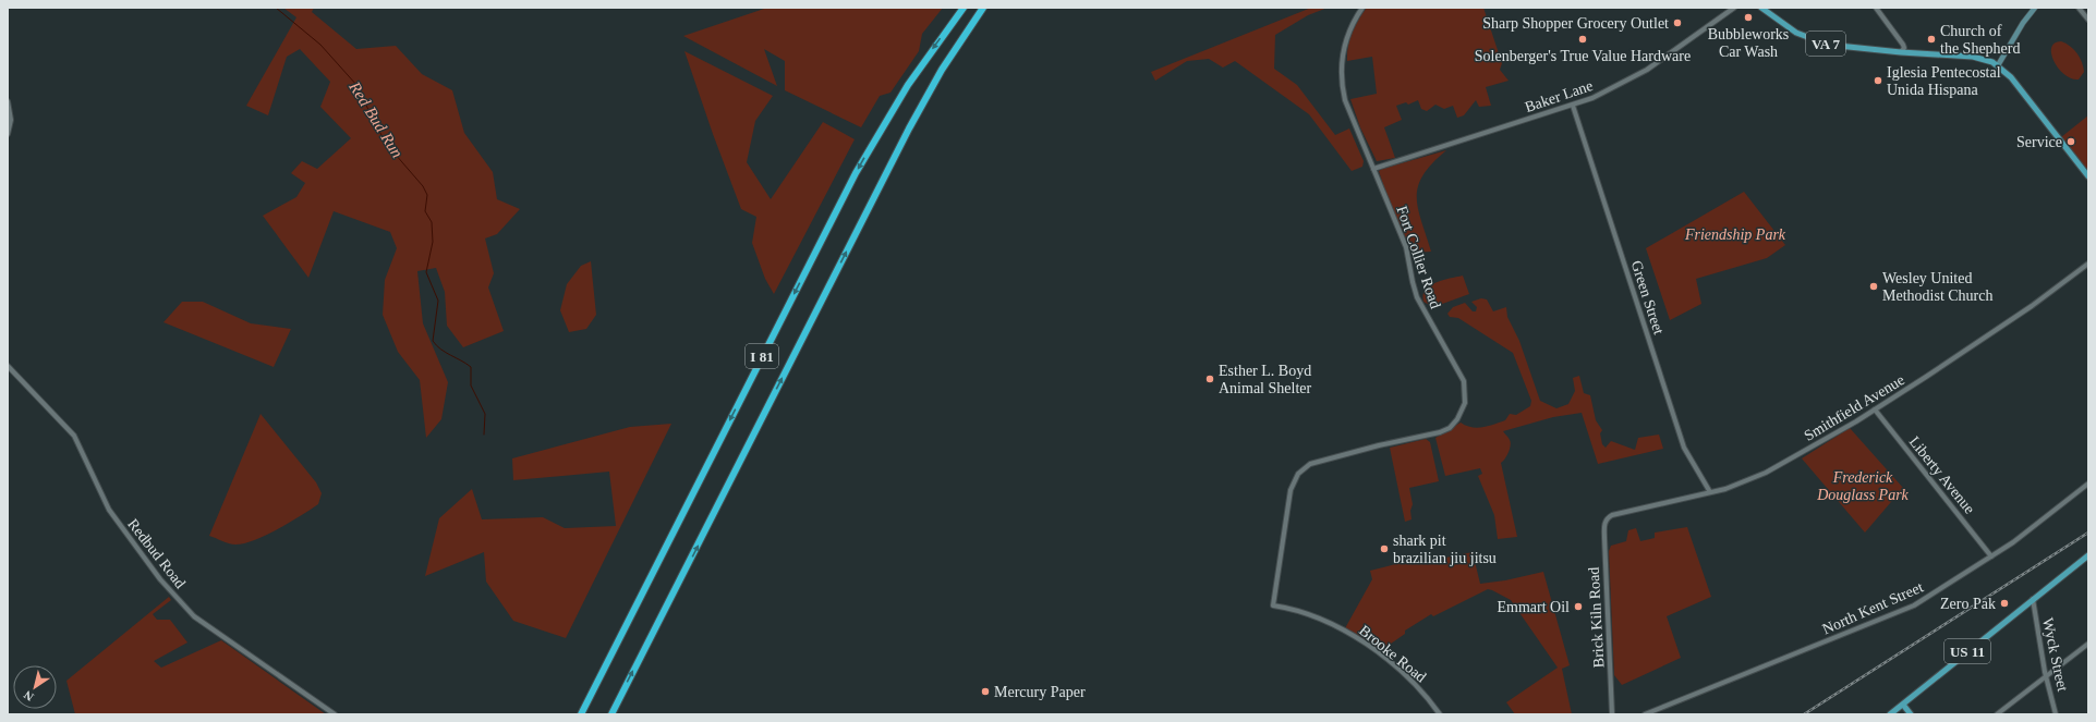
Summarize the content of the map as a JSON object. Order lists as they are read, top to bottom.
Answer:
{
  "streets": {
    "highway": ["I 81"],
    "main road": ["VA 7", "US 11"],
    "street": [
      "Baker Lane",
      "Fort Collier Road",
      "Green Street",
      "Smithfield Avenue",
      "Liberty Avenue",
      "Redbud Road",
      "North Kent Street",
      "Brick Kiln Road",
      "Brooke Road",
      "Wyck Street"
    ]
  },
  "crossings": [
    ["Baker Lane", "Fort Collier Road"],
    ["Baker Lane", "Green Street"],
    ["Fort Collier Road", "Brooke Road"],
    ["Green Street", "Smithfield Avenue"],
    ["Smithfield Avenue", "Liberty Avenue"],
    ["Smithfield Avenue", "Brick Kiln Road"],
    ["Liberty Avenue", "North Kent Street"],
    ["US 11", "Wyck Street"]
  ],
  "water": ["Red Bud Run"],
  "parks": ["Friendship Park", "Frederick Douglass Park"],
  "places": [
    "Bubbleworks Car Wash",
    "Sharp Shopper Grocery Outlet",
    "Solenberger's True Value Hardware",
    "Church of the Shepherd",
    "Iglesia Pentecostal Unida Hispana",
    "Service",
    "Wesley United Methodist Church",
    "Esther L. Boyd Animal Shelter",
    "shark pit brazilian jiu jitsu",
    "Zero Pak",
    "Emmart Oil",
    "Mercury Paper"
  ],
  "north": "bottom left"
}
